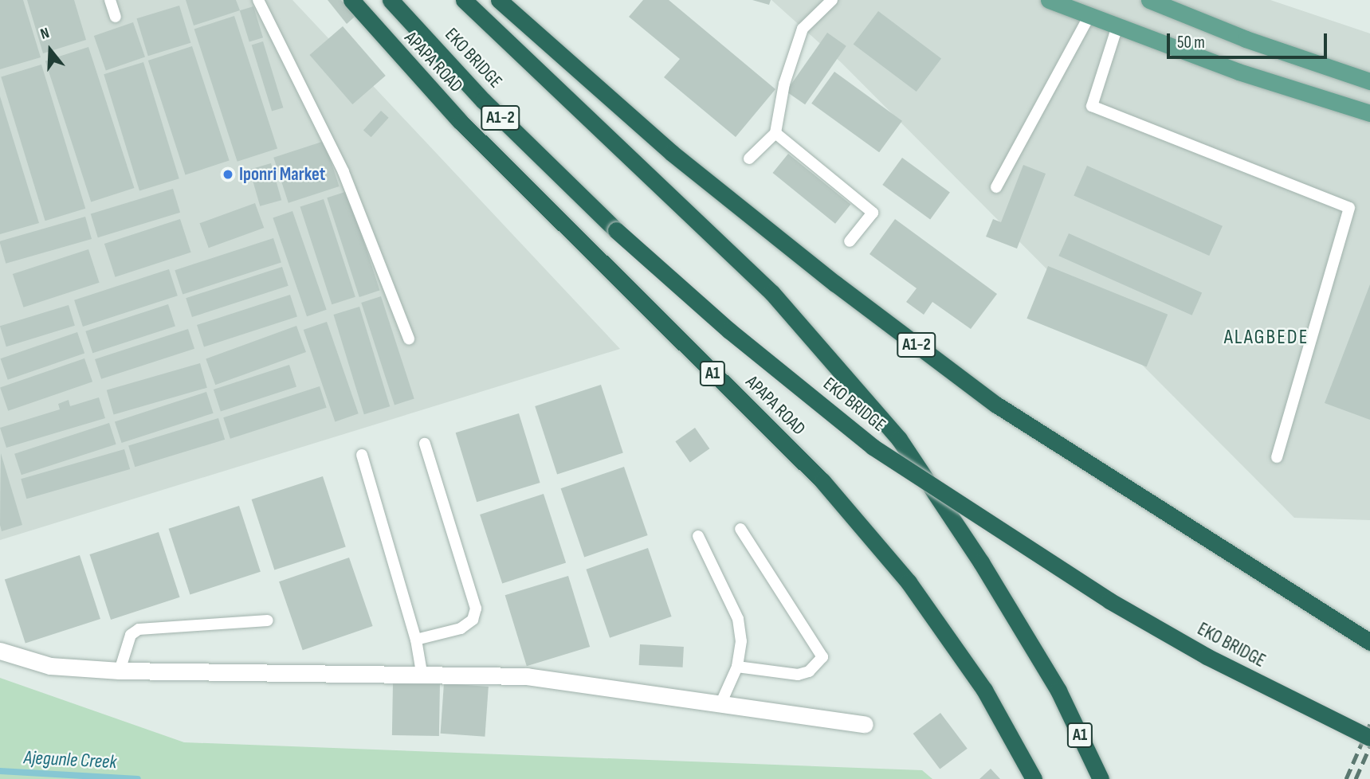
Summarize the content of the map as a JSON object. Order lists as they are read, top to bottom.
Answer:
{
  "streets": {
    "highway": [
      "EKO BRIDGE",
      "APAPA ROAD",
      "A1-2",
      "A1"
    ]
  },
  "districts": ["ALAGBEDE"],
  "water": ["Ajegunle Creek"],
  "places": ["Iponri Market"],
  "scale_bar": "50 m",
  "north": "top"
}
